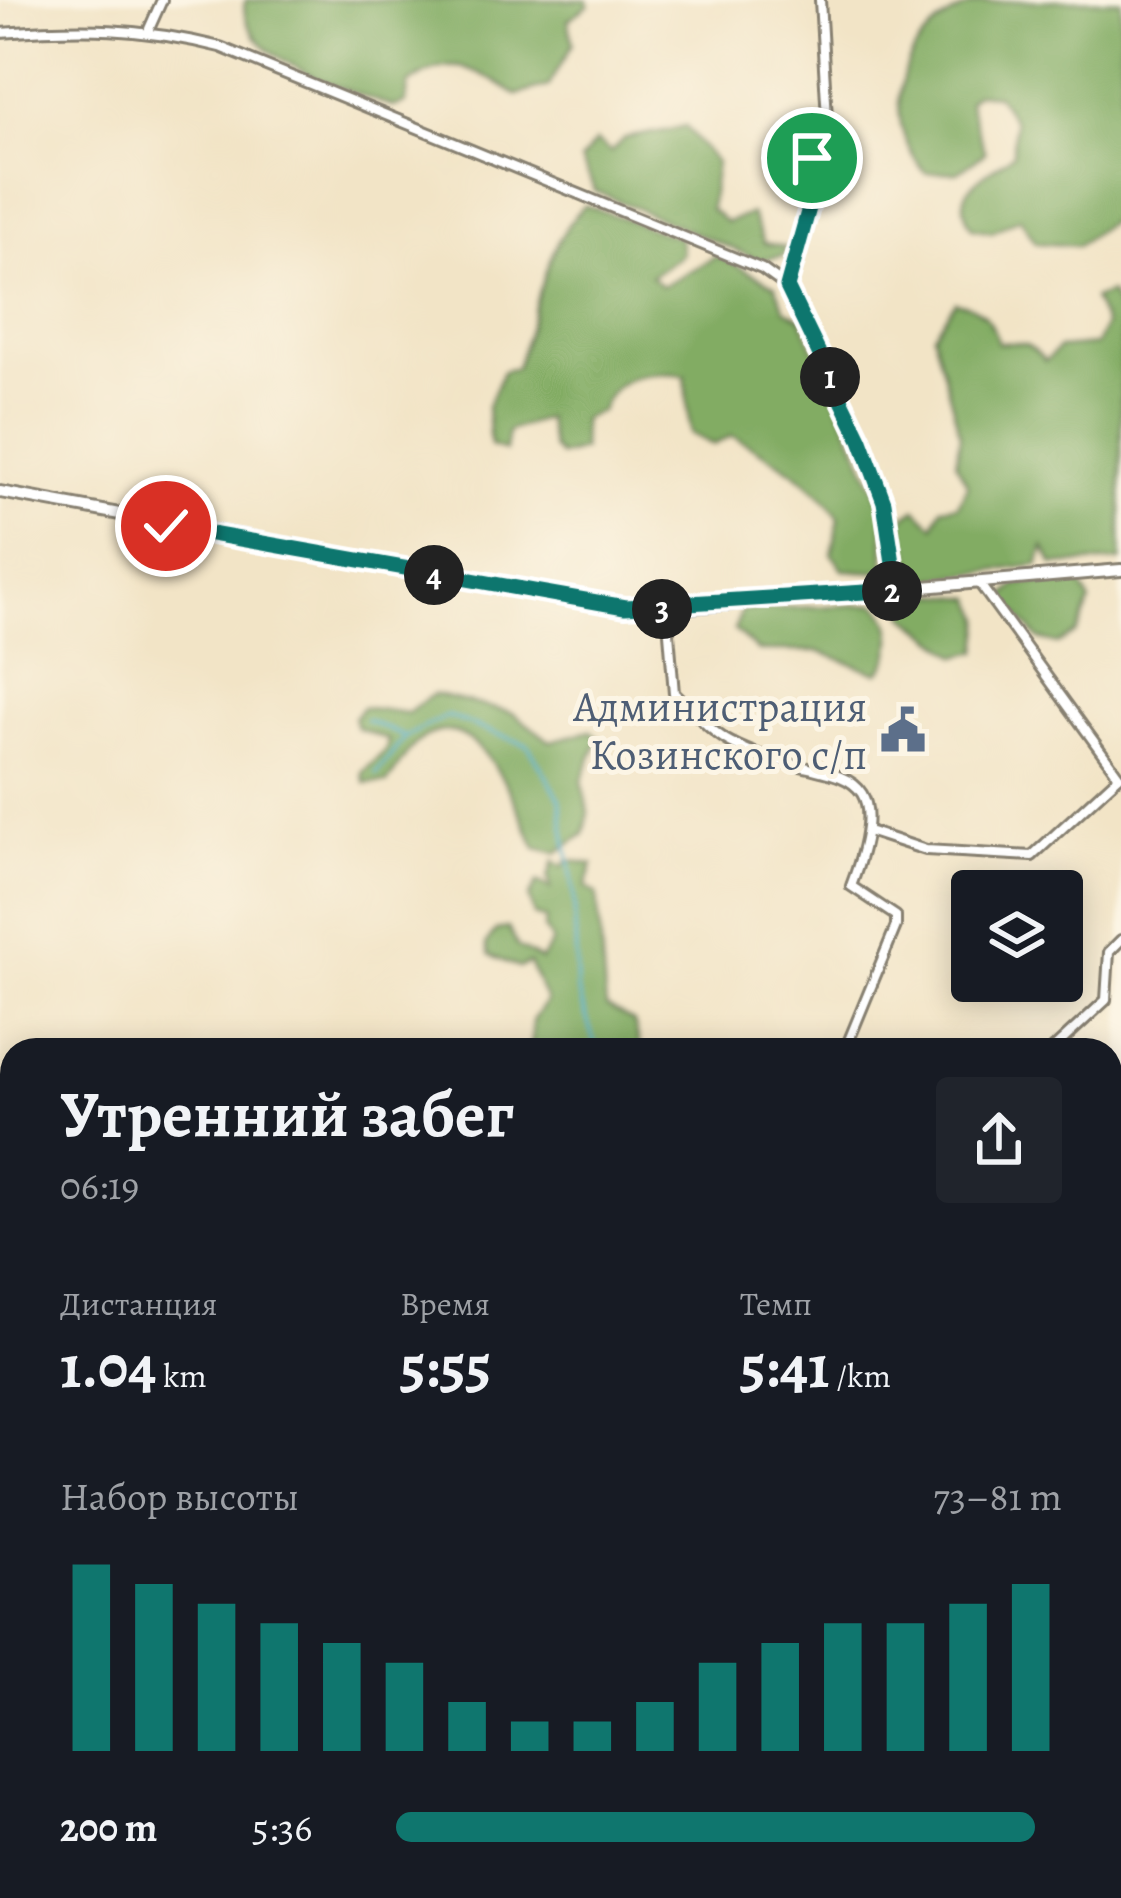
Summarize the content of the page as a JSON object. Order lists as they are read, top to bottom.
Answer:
{
  "places": {
    "public building": ["Администрация Козинского с/п"]
  },
  "page": {
    "pins": [
      "1",
      "4",
      "2",
      "3"
    ],
    "heading": ["Утренний забег", "06:19"],
    "stats": [
      ["Дистанция", "1.04 km"],
      ["Время", "5:55"],
      ["Темп", "5:41 /km"]
    ],
    "chart": ["Набор высоты", "73–81 m"],
    "list": [
      {
        "name": "200 m",
        "note": "5:36"
      }
    ]
  }
}
